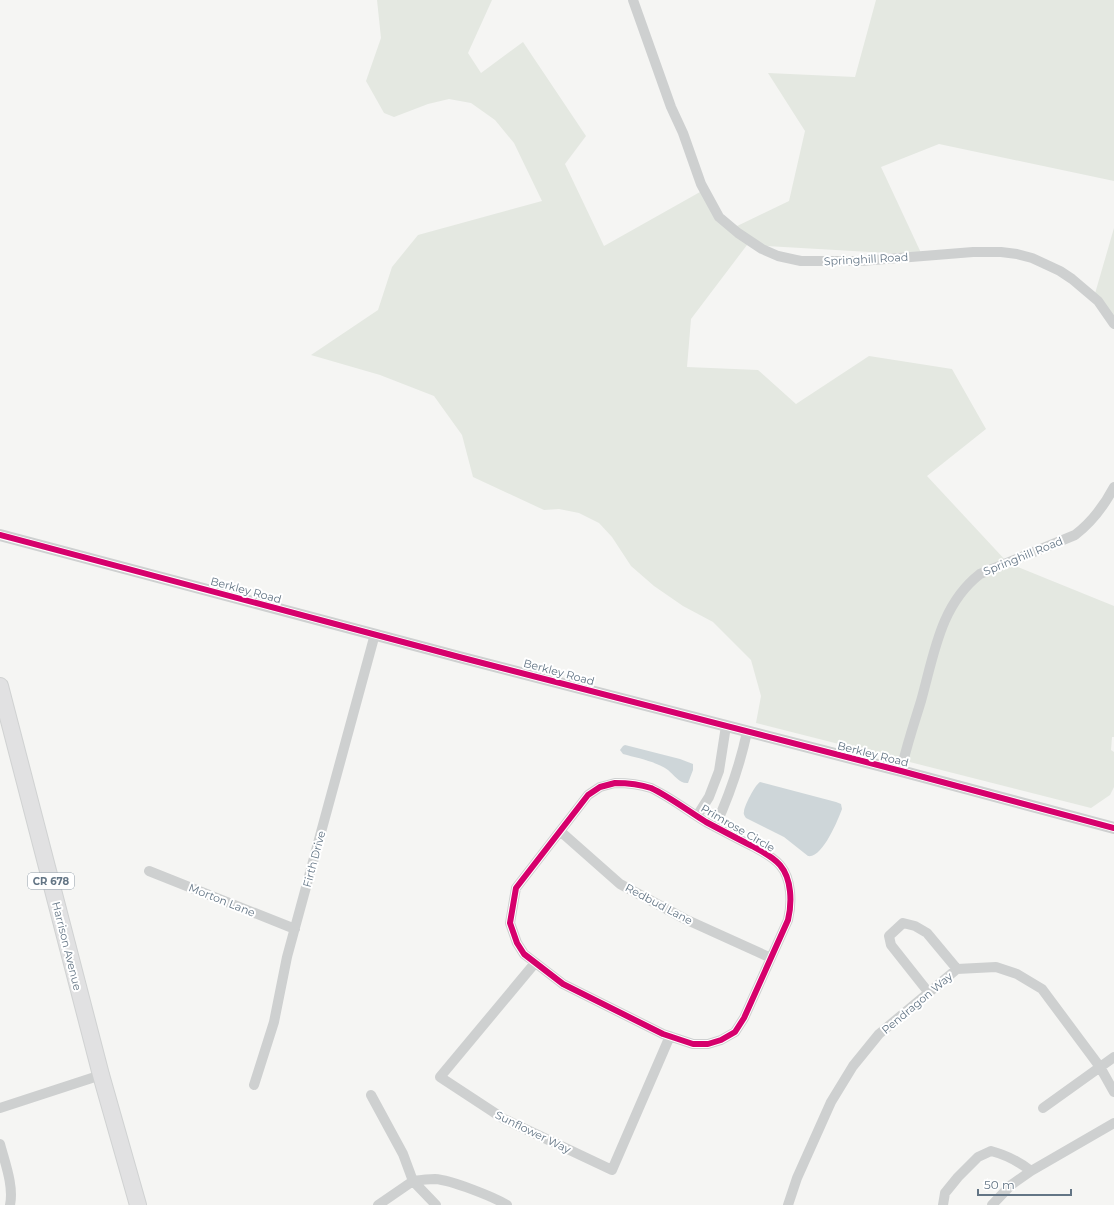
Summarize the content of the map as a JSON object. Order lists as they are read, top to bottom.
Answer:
{
  "streets": {
    "main road": ["CR 678", "Harrison Avenue"],
    "street": [
      "Springhill Road",
      "Berkley Road",
      "Primrose Circle",
      "Firth Drive",
      "Morton Lane",
      "Redbud Lane",
      "Pendragon Way",
      "Sunflower Way"
    ]
  },
  "crossings": [
    ["Springhill Road", "Berkley Road"],
    ["Berkley Road", "Firth Drive"],
    ["Primrose Circle", "Redbud Lane"],
    ["Primrose Circle", "Sunflower Way"],
    ["Firth Drive", "Morton Lane"]
  ],
  "scale_bar": "50 m"
}
